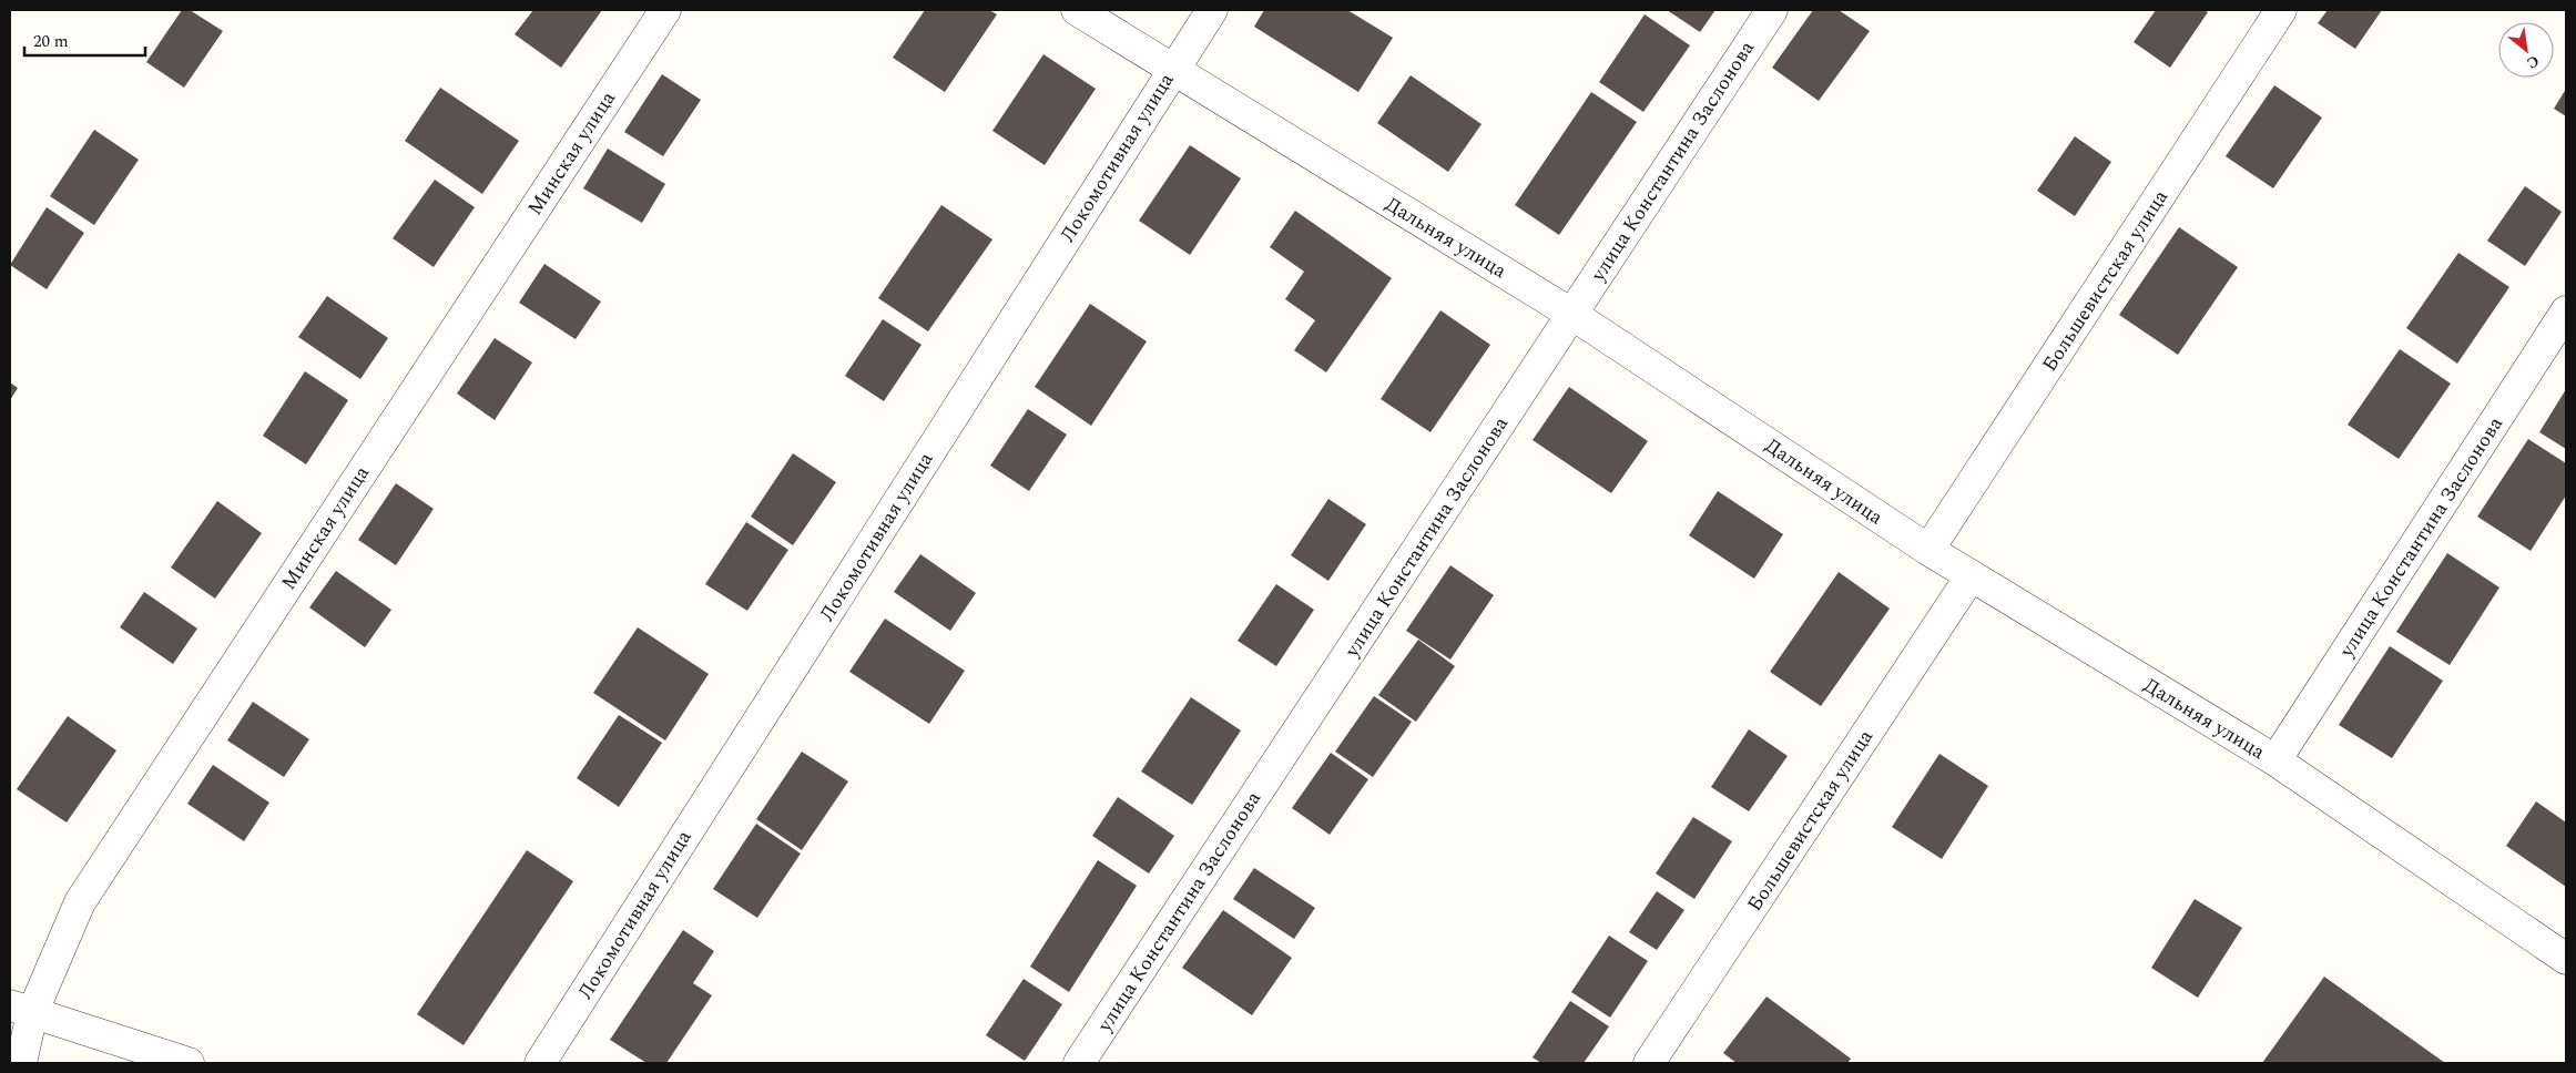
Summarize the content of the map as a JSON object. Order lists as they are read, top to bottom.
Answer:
{
  "streets": {
    "street": [
      "Минская улица",
      "Локомотивная улица",
      "улица Константина Заслонова",
      "Дальняя улица",
      "Большевистская улица"
    ]
  },
  "crossings": [
    ["Локомотивная улица", "Дальняя улица"],
    ["улица Константина Заслонова", "Дальняя улица"],
    ["Дальняя улица", "Большевистская улица"]
  ],
  "scale_bar": "20 m",
  "north": "bottom right"
}
